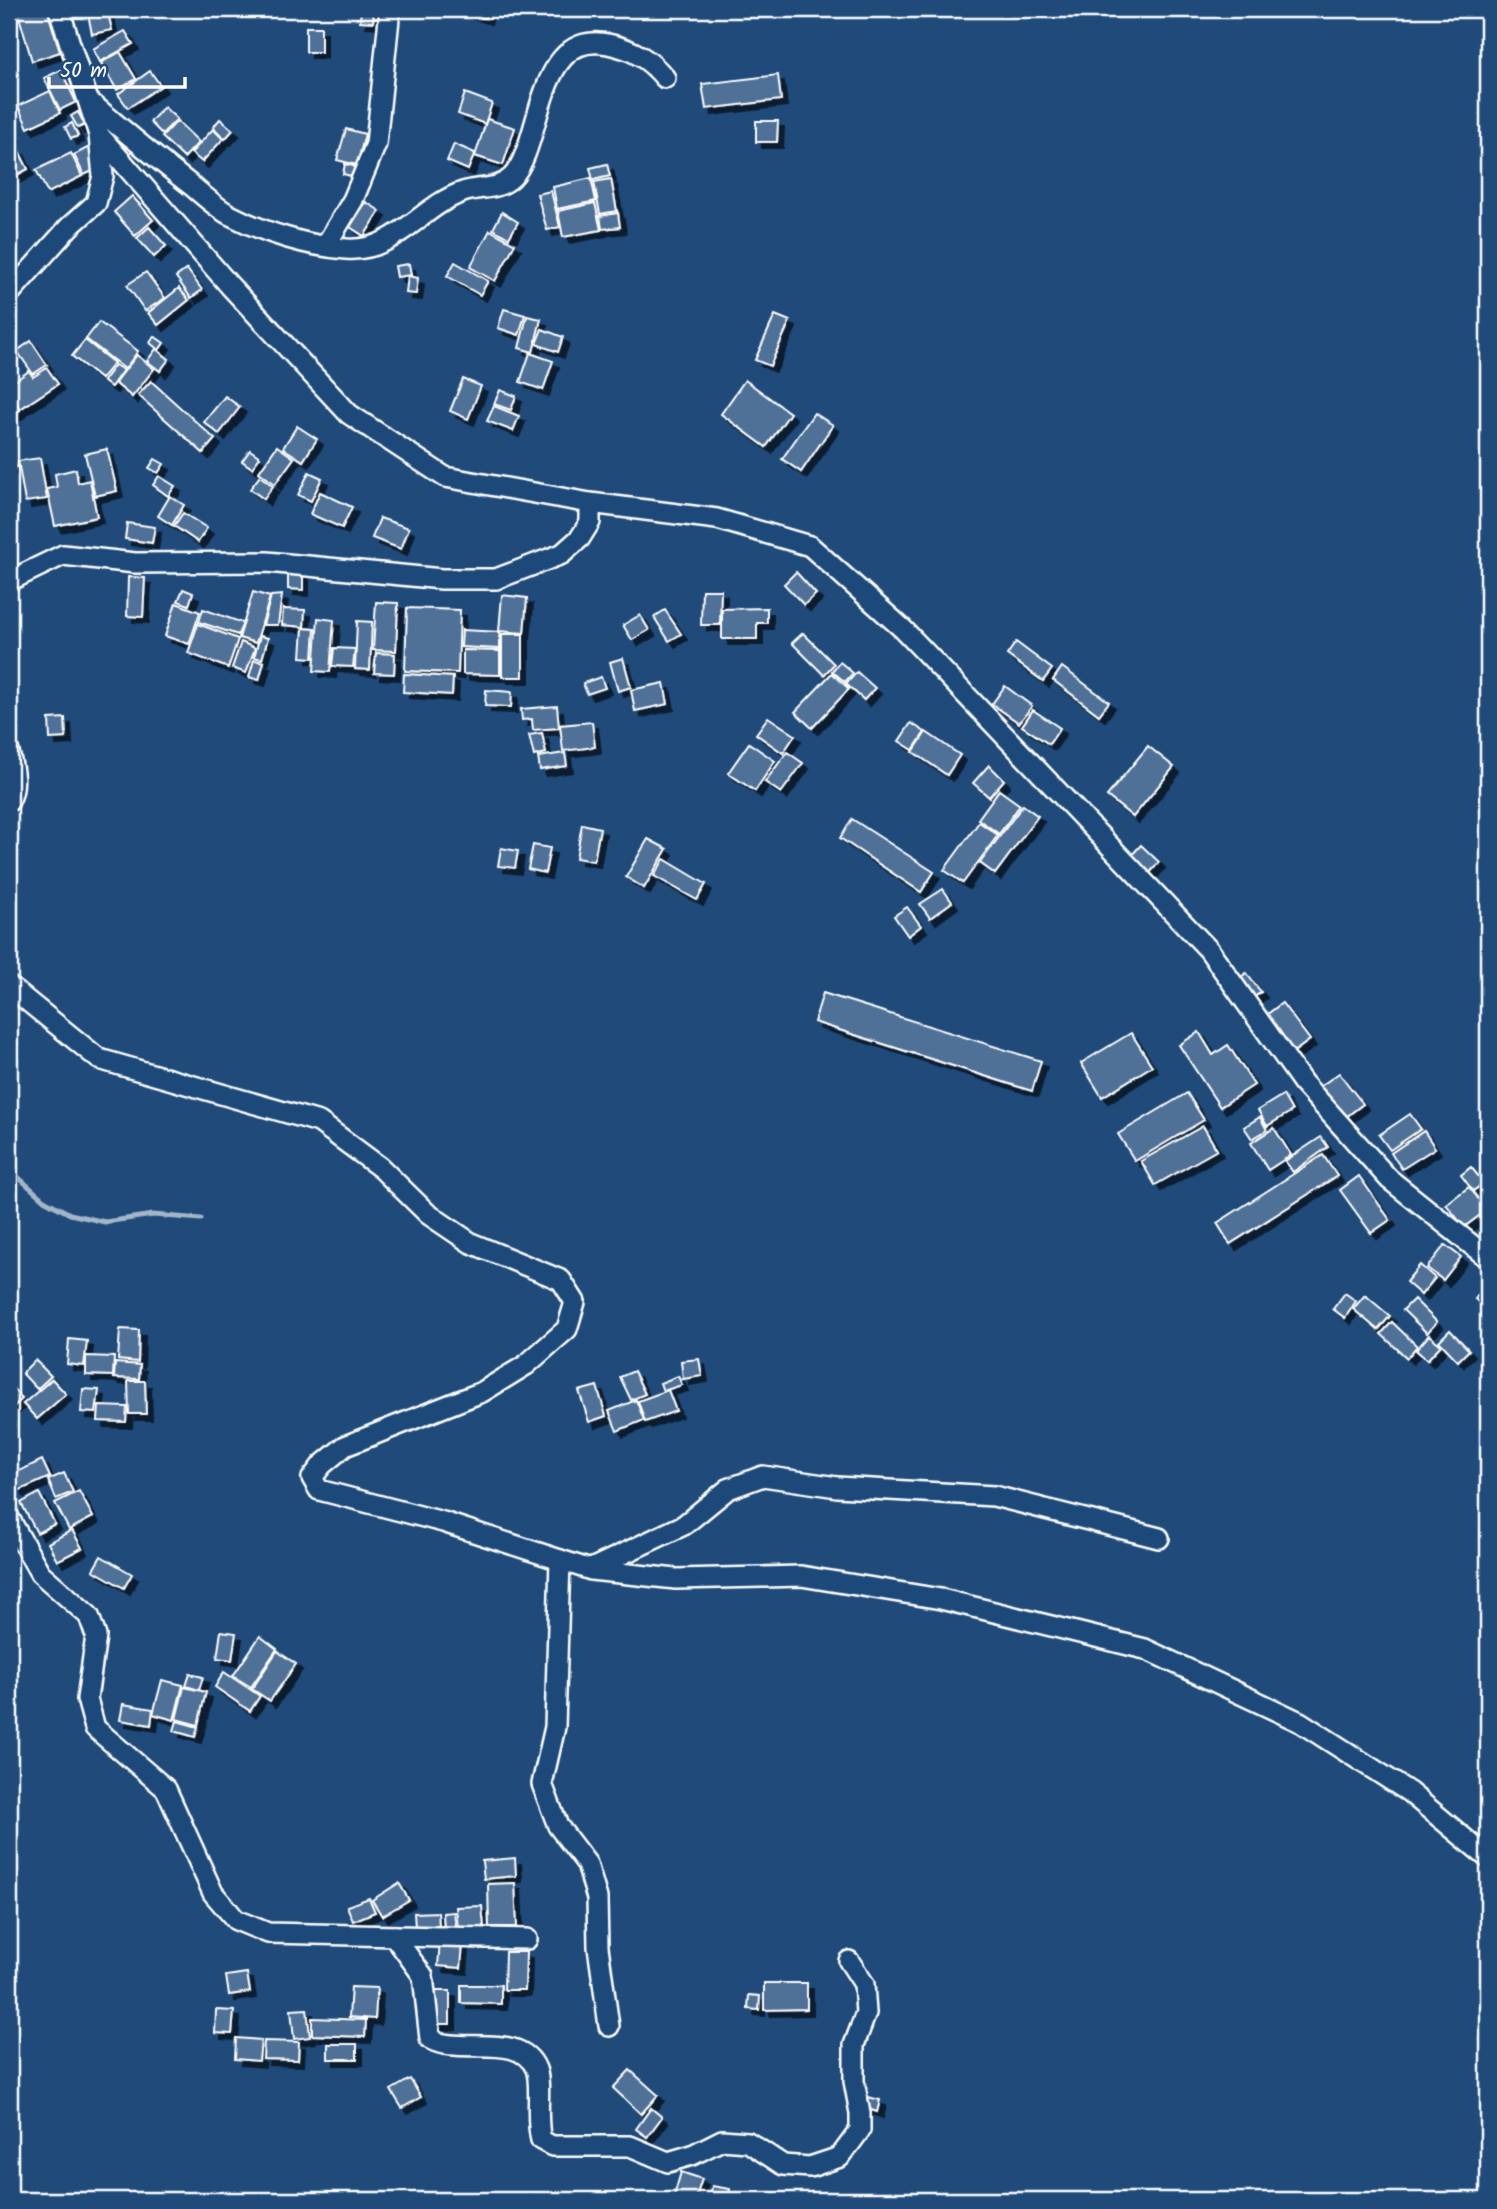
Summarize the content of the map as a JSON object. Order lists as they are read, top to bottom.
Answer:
{
  "scale_bar": "50 m"
}
